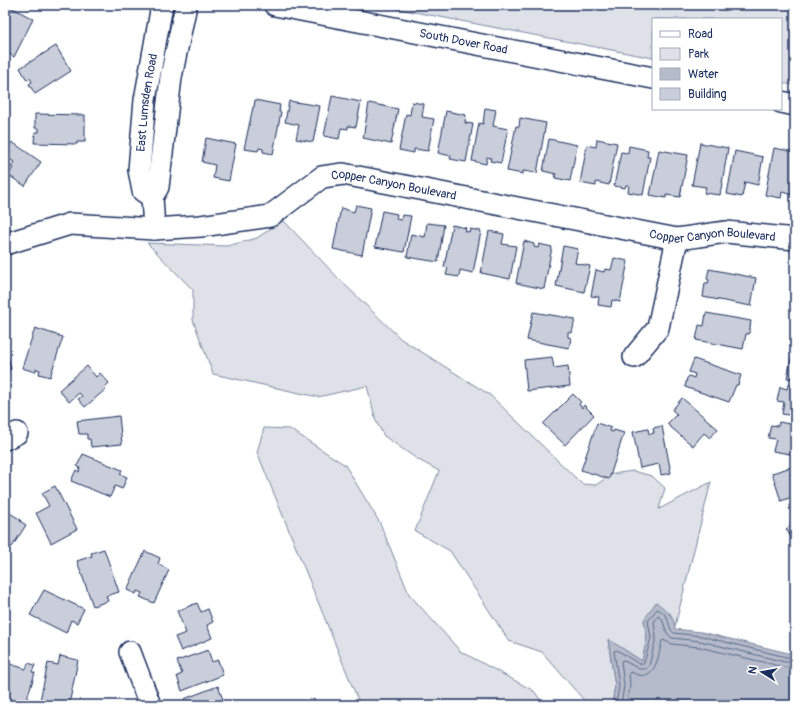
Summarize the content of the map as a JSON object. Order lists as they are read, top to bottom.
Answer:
{
  "streets": {
    "street": ["South Dover Road", "East Lumsden Road", "Copper Canyon Boulevard"]
  },
  "crossings": [
    ["East Lumsden Road", "Copper Canyon Boulevard"]
  ],
  "legend": [
    "Road",
    "Park",
    "Water",
    "Building"
  ],
  "north": "left"
}
